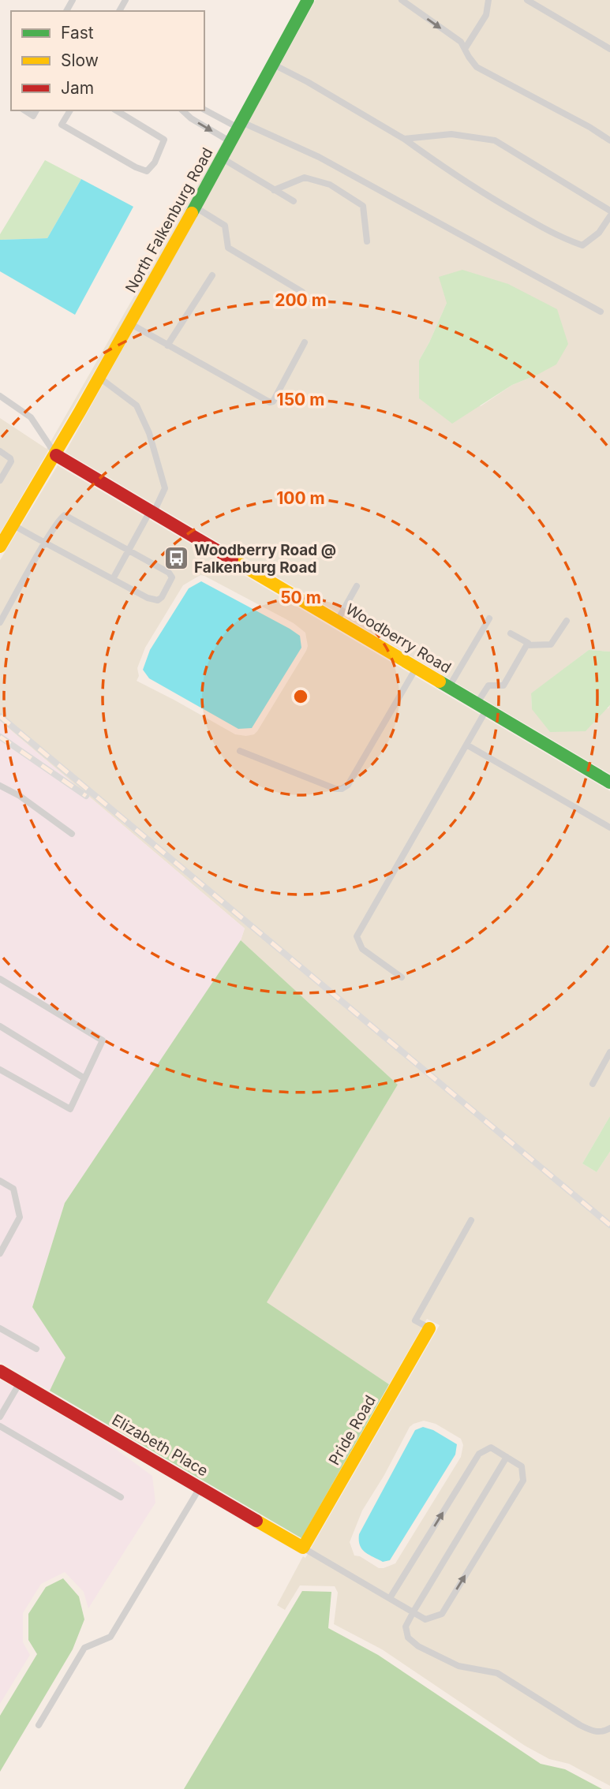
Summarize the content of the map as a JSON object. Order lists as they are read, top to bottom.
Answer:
{
  "streets": {
    "street": [
      "North Falkenburg Road",
      "Woodberry Road",
      "Pride Road",
      "Elizabeth Place"
    ]
  },
  "crossings": [
    ["North Falkenburg Road", "Woodberry Road"],
    ["Pride Road", "Elizabeth Place"]
  ],
  "places": {
    "bus stop": ["Woodberry Road @ Falkenburg Road"]
  },
  "legend": ["Fast", "Slow", "Jam"],
  "rings": [
    "200 m",
    "150 m",
    "100 m",
    "50 m"
  ]
}
